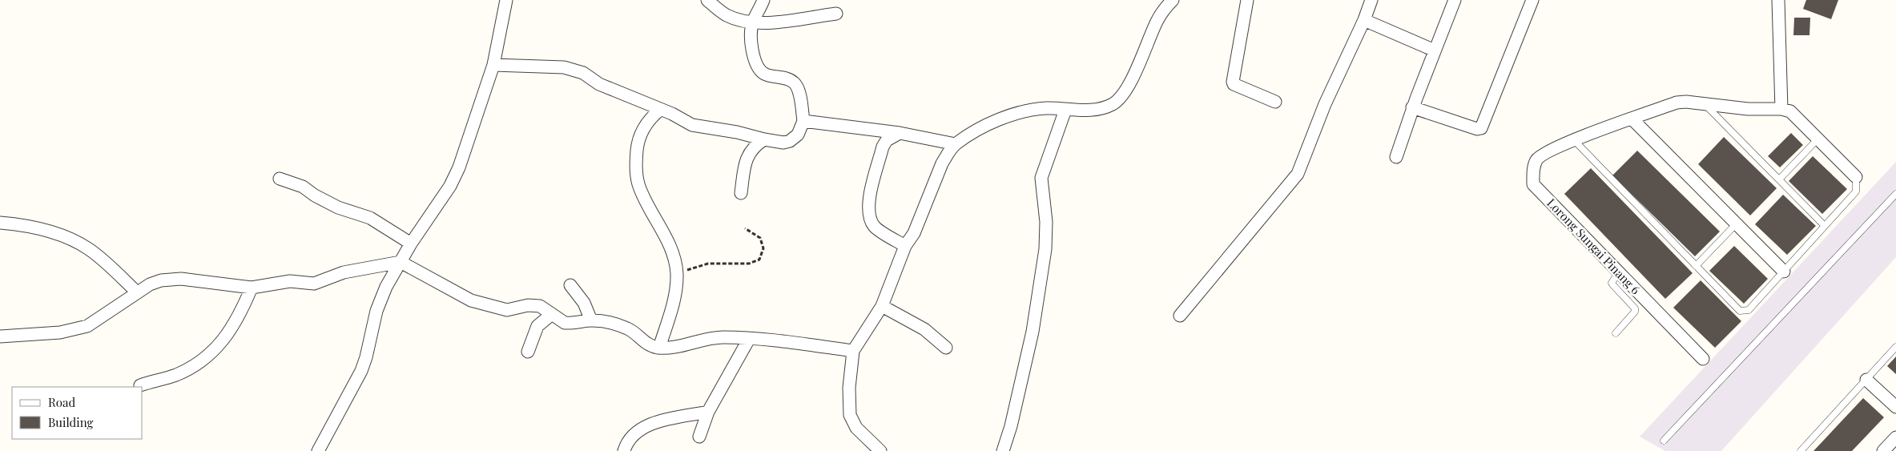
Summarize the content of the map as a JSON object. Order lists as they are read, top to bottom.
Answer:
{
  "streets": {
    "street": ["Lorong Sungai Pinang 6"]
  },
  "legend": ["Road", "Building"]
}
